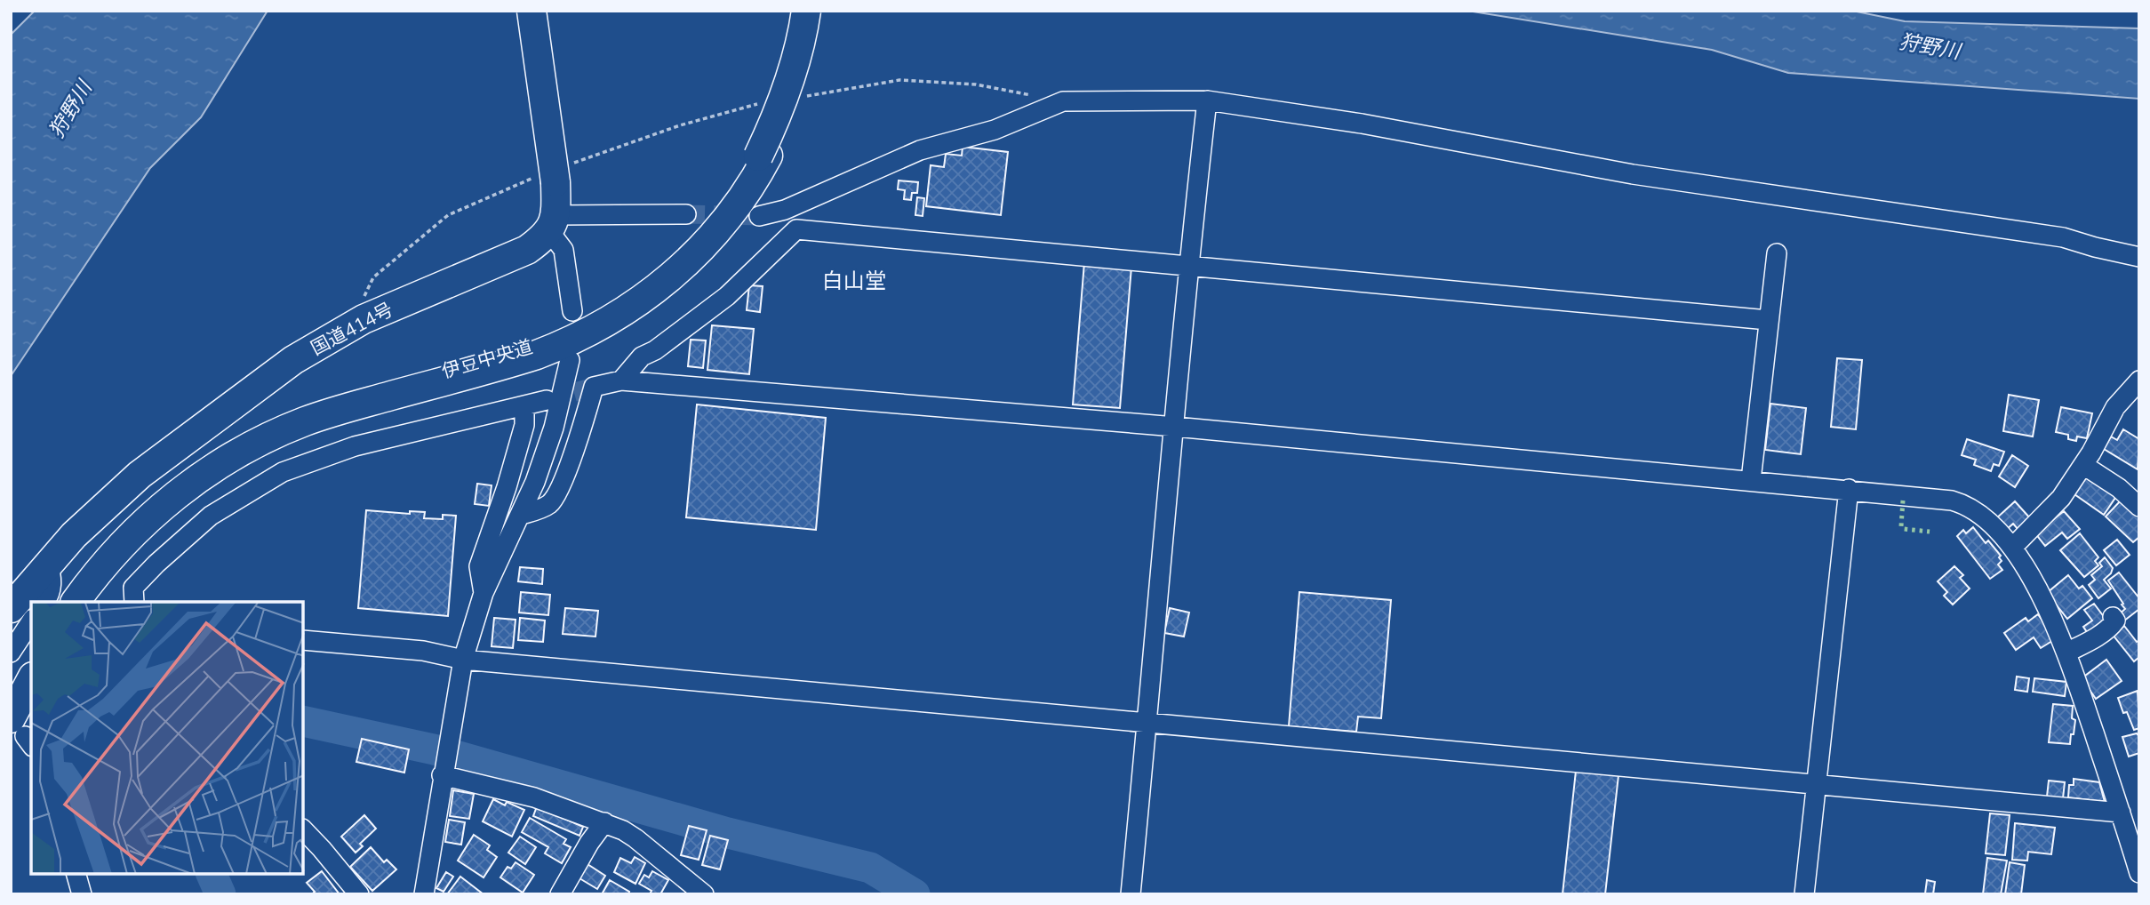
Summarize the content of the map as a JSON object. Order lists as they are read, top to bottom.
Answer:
{
  "streets": {
    "highway": ["国道414号", "伊豆中央道"]
  },
  "districts": ["白山堂"],
  "water": ["狩野川"]
}
